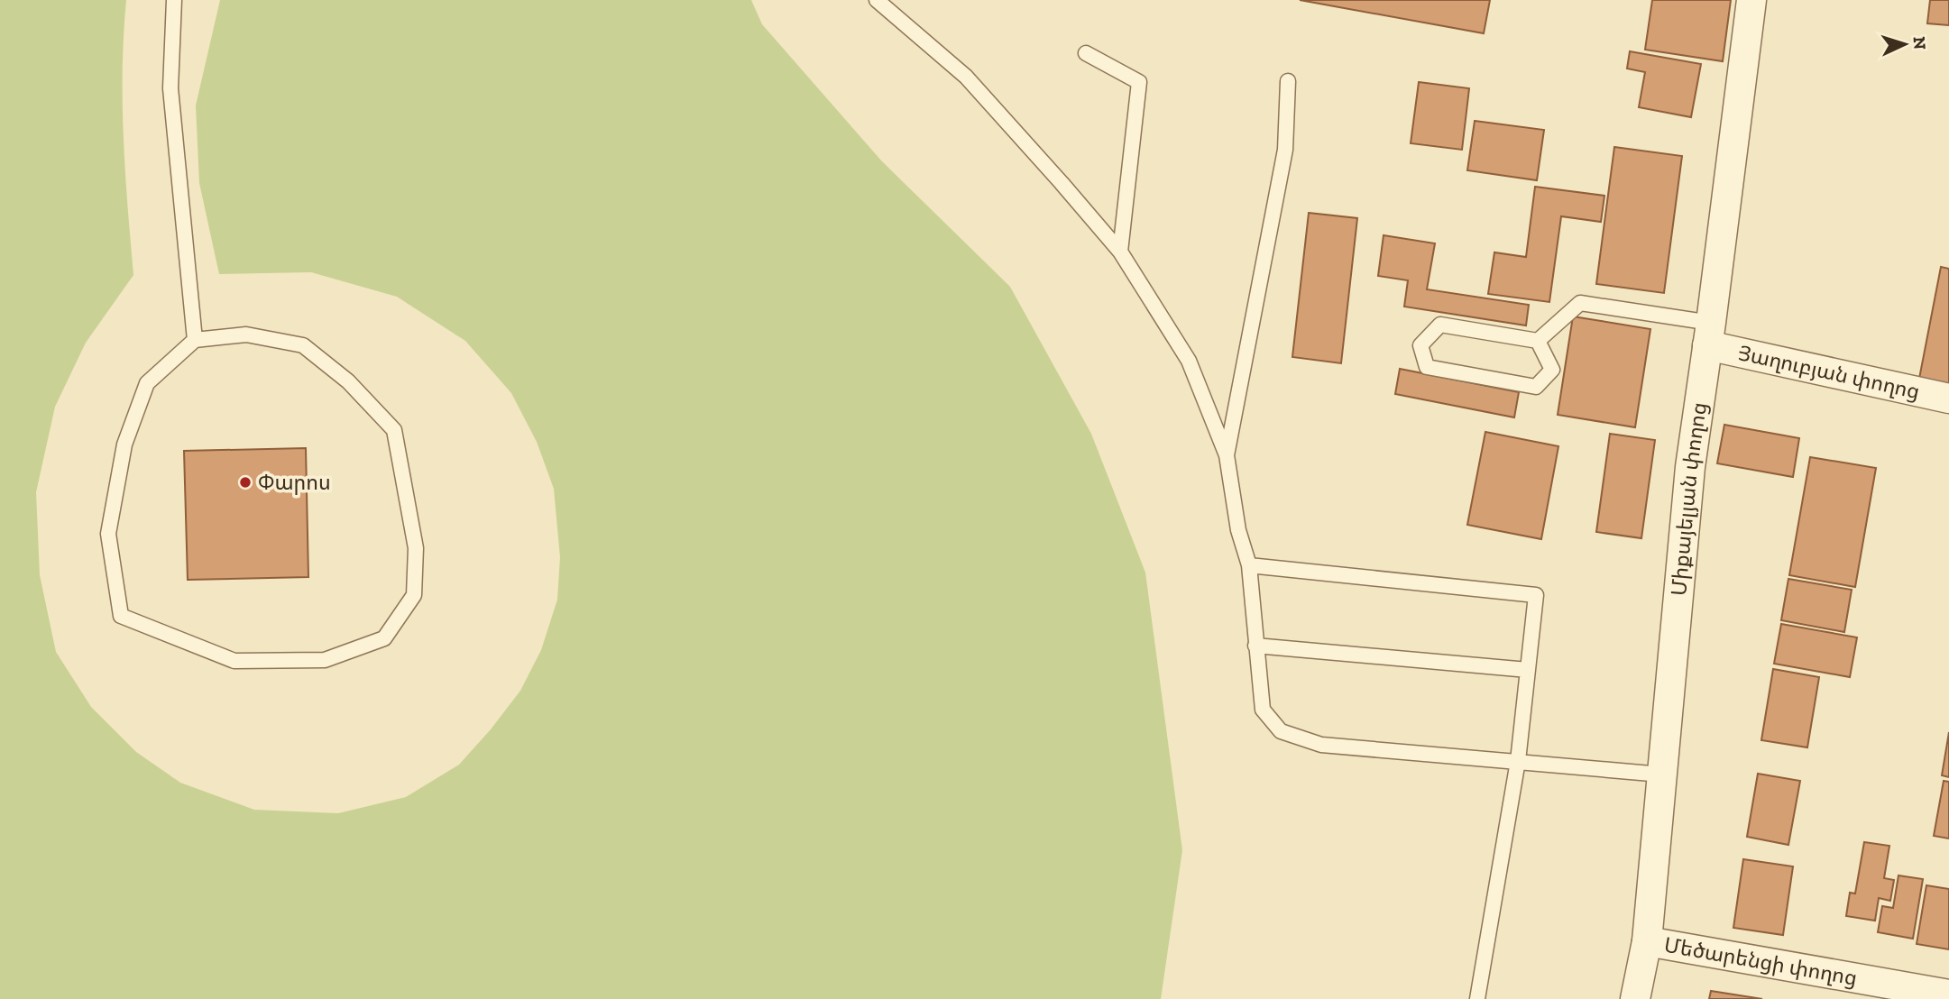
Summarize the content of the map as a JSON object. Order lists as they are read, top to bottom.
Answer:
{
  "streets": {
    "street": ["Յաղուբյան փողոց", "Միքայելյան փողոց", "Մեծարենցի փողոց"]
  },
  "crossings": [
    ["Յաղուբյան փողոց", "Միքայելյան փողոց"],
    ["Միքայելյան փողոց", "Մեծարենցի փողոց"]
  ],
  "places": ["Փարոս"],
  "north": "right"
}
